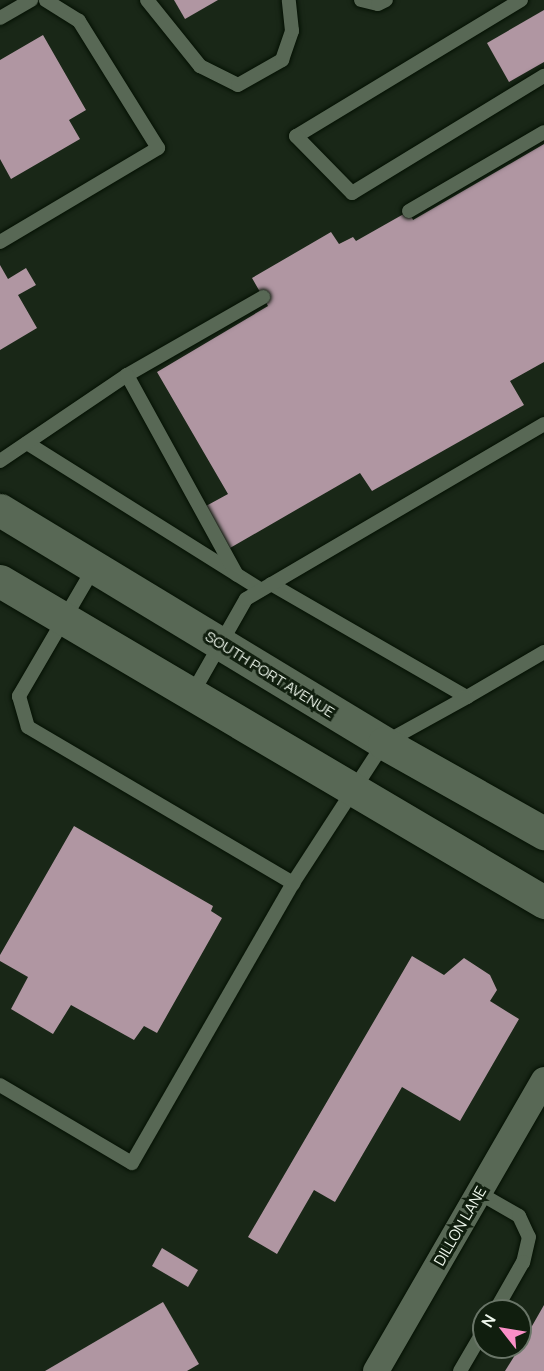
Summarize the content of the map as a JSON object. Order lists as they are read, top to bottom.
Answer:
{
  "streets": {
    "main road": ["SOUTH PORT AVENUE"],
    "street": ["DILLON LANE"]
  },
  "north": "top left"
}
